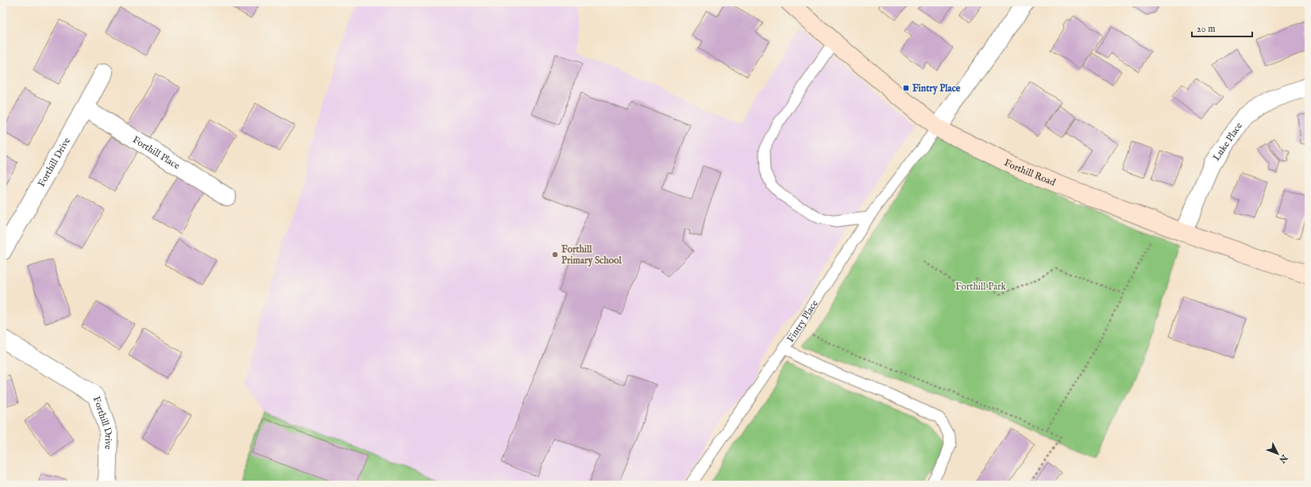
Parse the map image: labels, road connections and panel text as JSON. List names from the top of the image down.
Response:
{
  "streets": {
    "street": [
      "Luke Place",
      "Forthill Place",
      "Forthill Drive",
      "Forthill Road",
      "Fintry Place"
    ]
  },
  "crossings": [
    ["Luke Place", "Forthill Road"],
    ["Forthill Place", "Forthill Drive"],
    ["Forthill Road", "Fintry Place"]
  ],
  "parks": ["Forthill Park"],
  "places": {
    "transit": ["Fintry Place"],
    "other": ["Forthill Primary School"]
  },
  "scale_bar": "20 m",
  "north": "bottom right"
}
